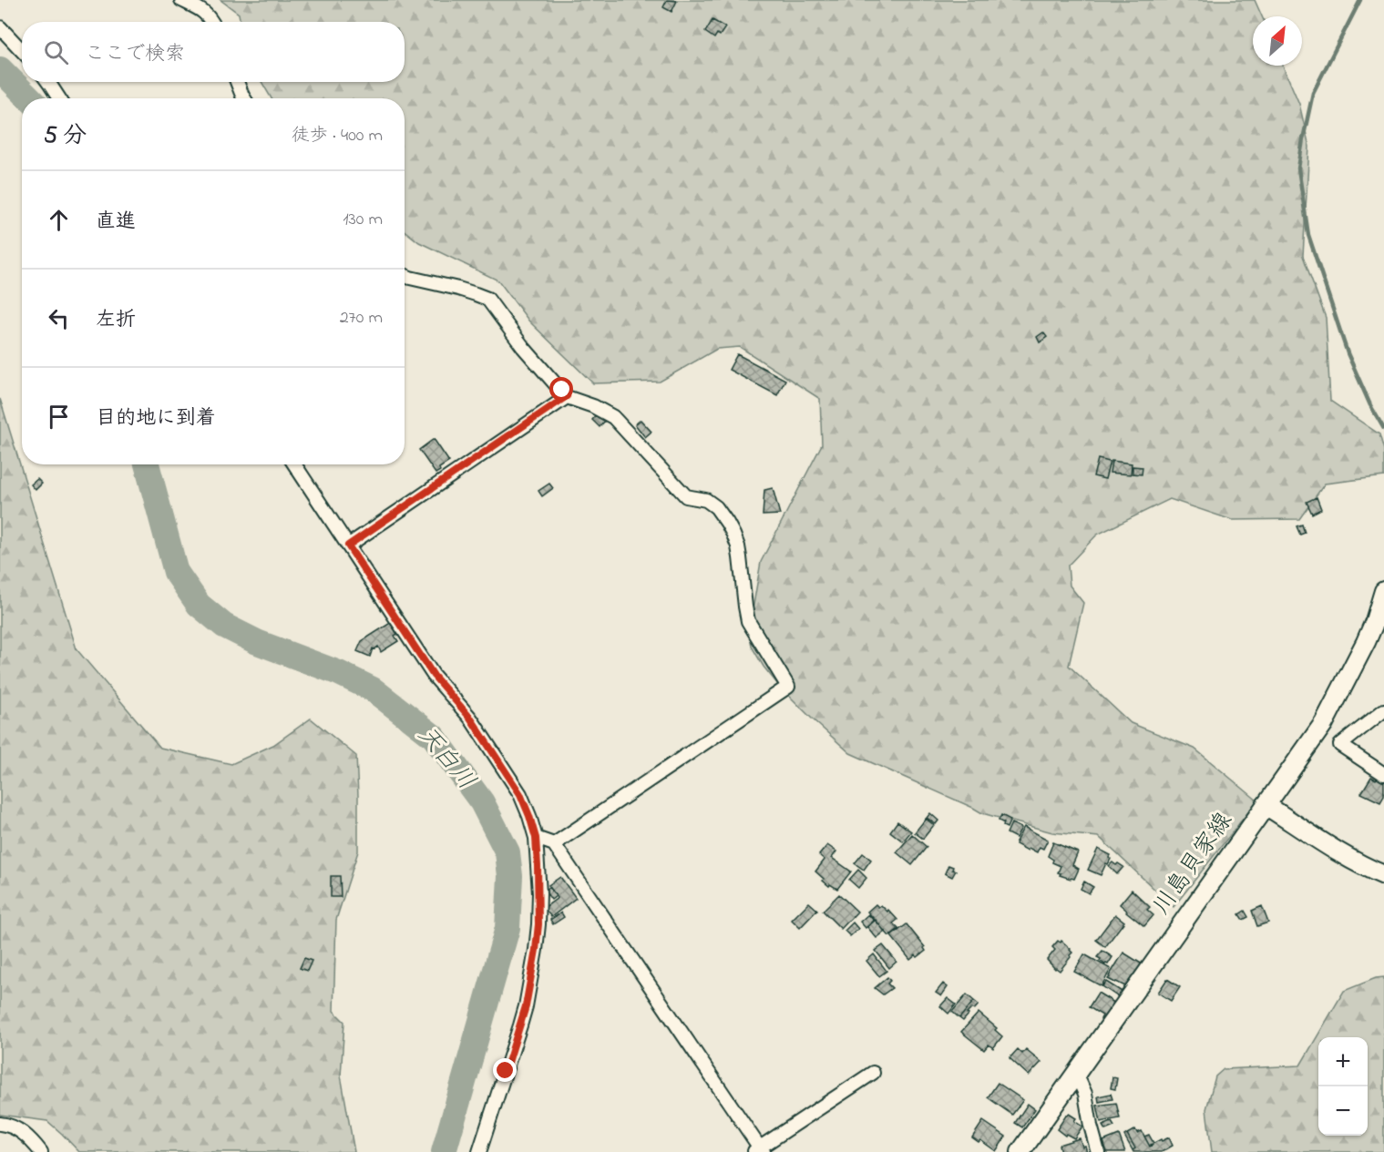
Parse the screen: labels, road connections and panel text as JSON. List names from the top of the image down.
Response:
{
  "streets": {
    "main road": ["川島貝家線"]
  },
  "water": ["天白川"],
  "north": "top right",
  "page": {
    "search": "ここで検索",
    "heading": ["5 分", "徒歩 · 400 m"],
    "list": [
      ["直進", "130 m"],
      ["左折", "270 m"],
      "目的地に到着"
    ],
    "map_buttons": ["+", "−"]
  }
}
